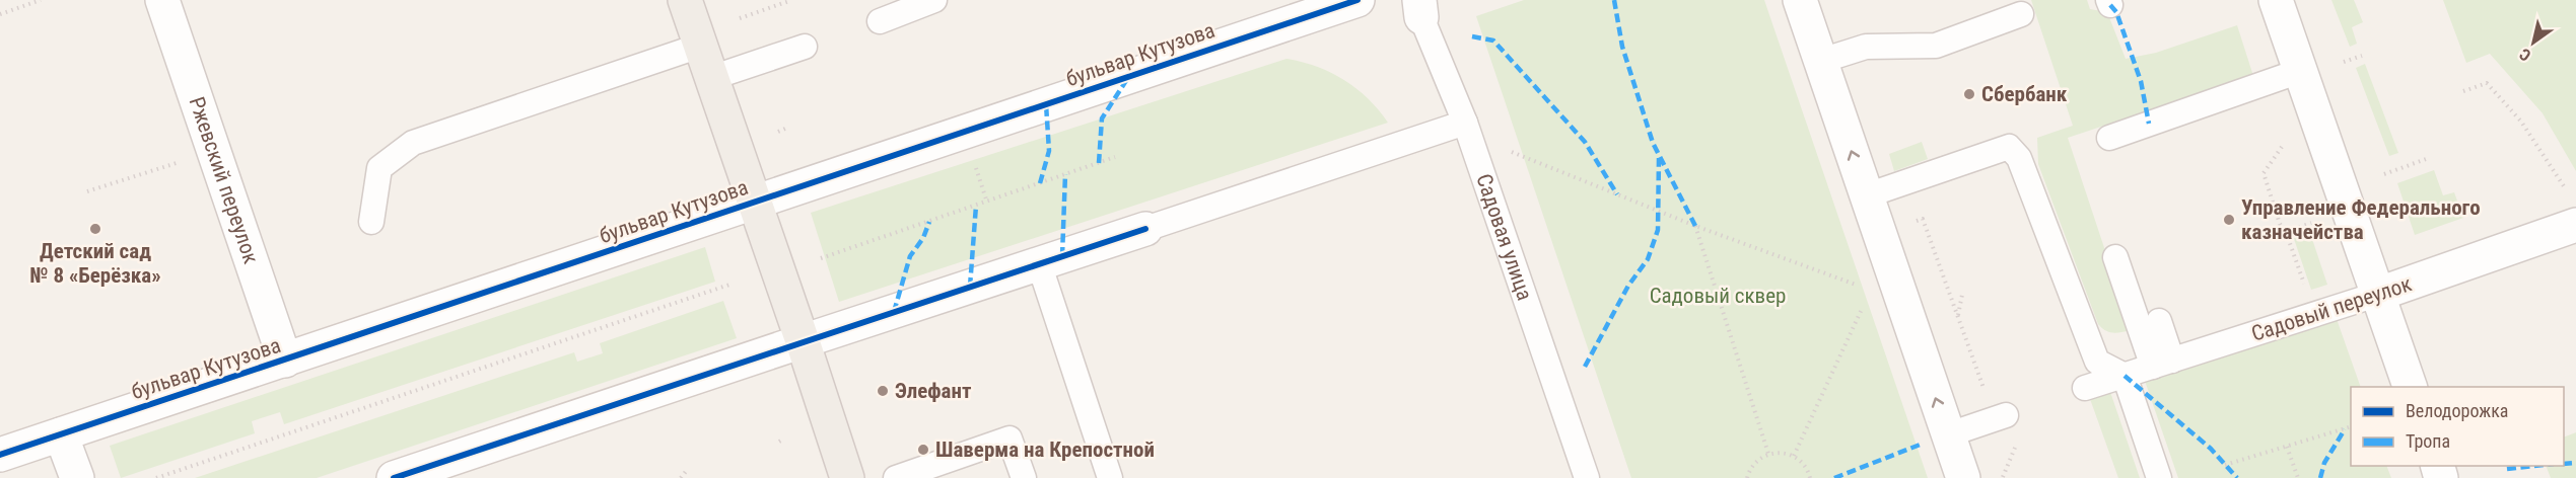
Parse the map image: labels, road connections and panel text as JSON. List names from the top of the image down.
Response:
{
  "streets": {
    "street": ["бульвар Кутузова", "Ржевский переулок", "Садовый переулок"],
    "lane": ["Садовая улица"]
  },
  "crossings": [
    ["бульвар Кутузова", "Ржевский переулок"]
  ],
  "parks": ["Садовый сквер"],
  "places": [
    "Сбербанк",
    "Управление Федерального казначейства",
    "Детский сад № 8 «Берёзка»",
    "Элефант",
    "Шаверма на Крепостной"
  ],
  "legend": ["Велодорожка", "Тропа"],
  "north": "bottom left"
}
